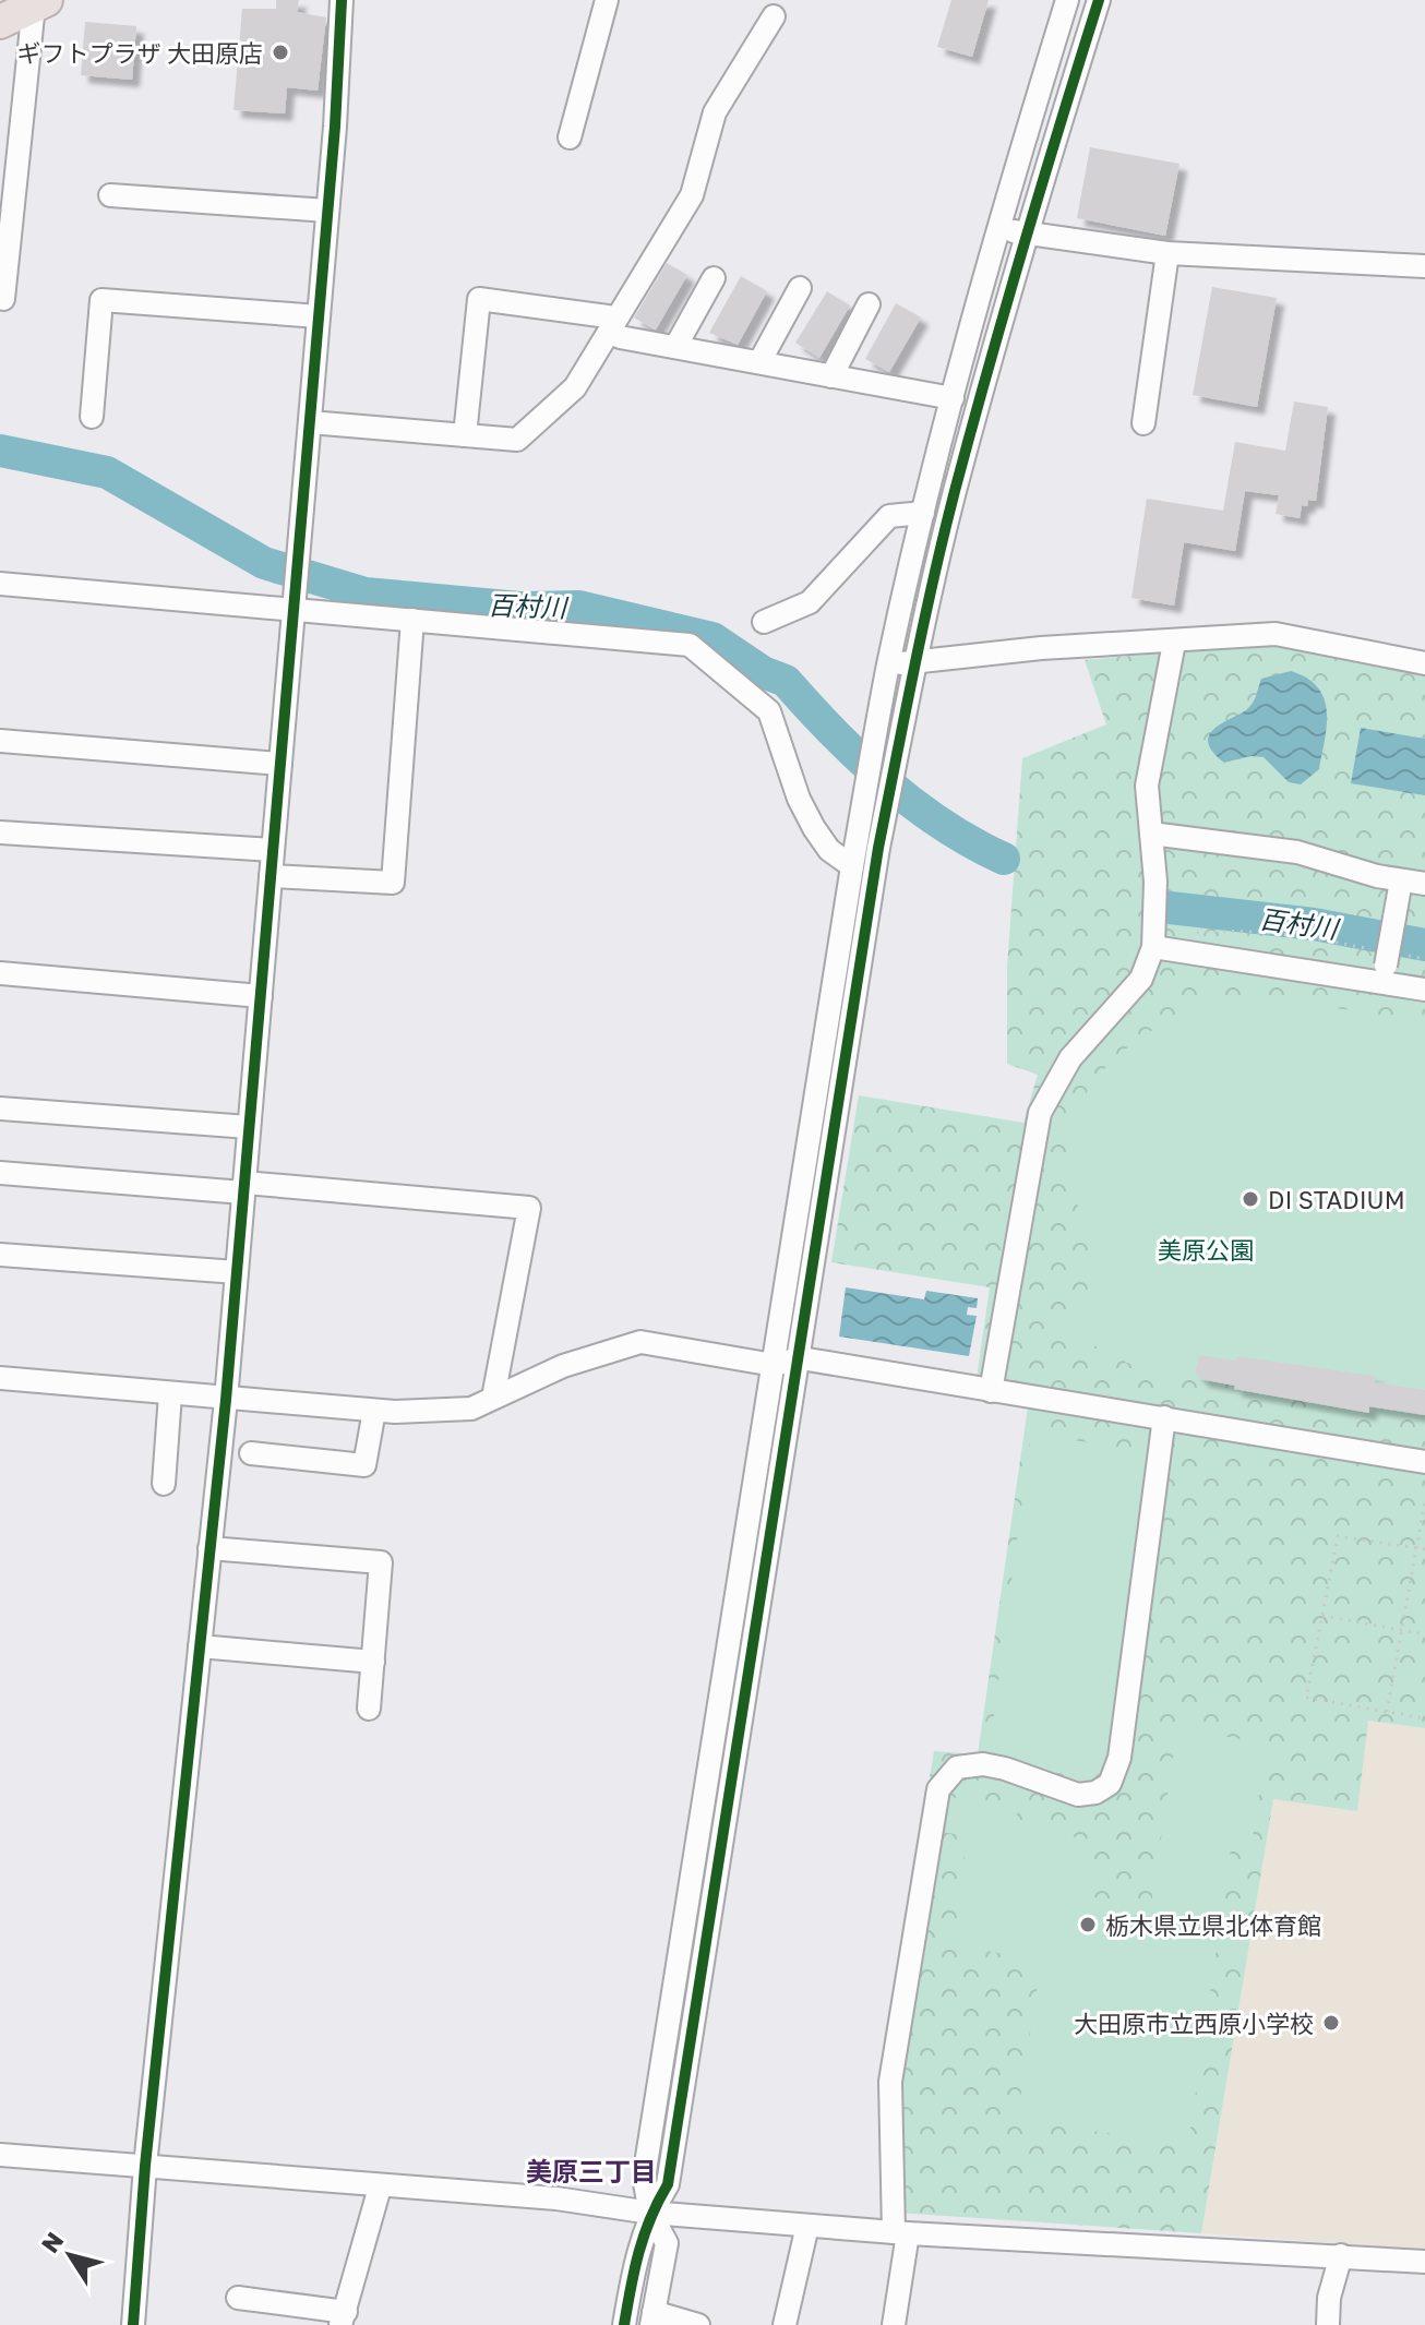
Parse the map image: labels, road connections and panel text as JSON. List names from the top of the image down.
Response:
{
  "districts": ["美原三丁目"],
  "water": ["百村川"],
  "parks": ["美原公園"],
  "places": [
    "ギフトプラザ 大田原店",
    "DI STADIUM",
    "栃木県立県北体育館",
    "大田原市立西原小学校"
  ],
  "north": "top left"
}
